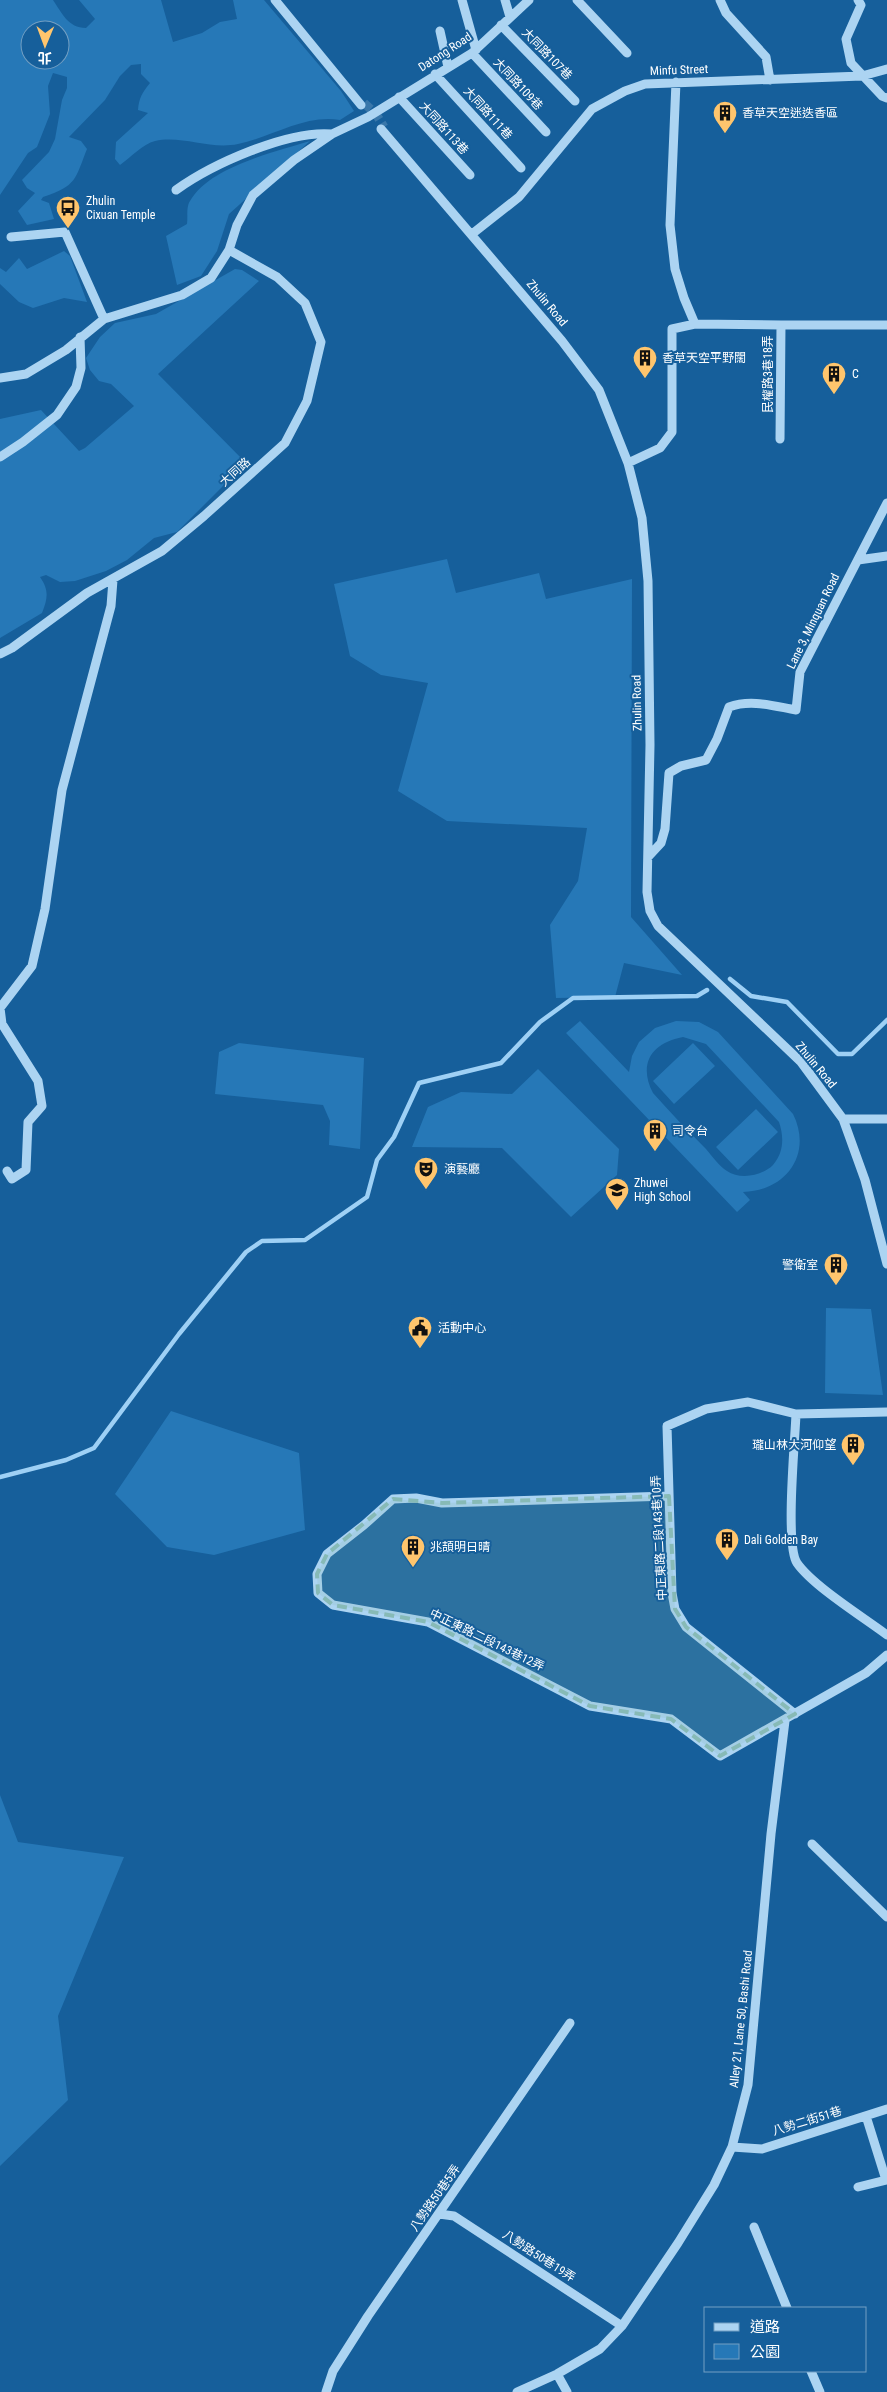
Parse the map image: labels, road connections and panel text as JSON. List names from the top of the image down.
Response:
{
  "streets": {
    "street": [
      "Datong Road",
      "大同路107巷",
      "Minfu Street",
      "大同路109巷",
      "大同路111巷",
      "大同路113巷",
      "Zhulin Road",
      "民權路3巷18弄",
      "大同路",
      "Lane 3, Minquan Road",
      "中正東路二段143巷10弄",
      "中正東路二段143巷12弄",
      "Alley 21, Lane 50, Bashi Road",
      "八勢二街51巷",
      "八勢路50巷5弄",
      "八勢路50巷19弄"
    ]
  },
  "crossings": [
    ["Datong Road", "大同路107巷"],
    ["Datong Road", "大同路109巷"],
    ["Datong Road", "大同路111巷"],
    ["Datong Road", "大同路113巷"],
    ["Minfu Street", "Zhulin Road"],
    ["Zhulin Road", "Lane 3, Minquan Road"],
    ["中正東路二段143巷10弄", "中正東路二段143巷12弄"],
    ["中正東路二段143巷12弄", "Alley 21, Lane 50, Bashi Road"],
    ["Alley 21, Lane 50, Bashi Road", "八勢二街51巷"],
    ["Alley 21, Lane 50, Bashi Road", "八勢路50巷19弄"],
    ["八勢路50巷5弄", "八勢路50巷19弄"]
  ],
  "places": {
    "building": [
      "香草天空迷迭香區",
      "香草天空平野闊",
      "C",
      "司令台",
      "警衛室",
      "瓏山林大河仰望",
      "Dali Golden Bay",
      "兆頡明日晴"
    ],
    "bus stop": ["Zhulin Cixuan Temple"],
    "theatre": ["演藝廳"],
    "school or university": ["Zhuwei High School"],
    "public building": ["活動中心"]
  },
  "legend": ["道路", "公園"],
  "north": "bottom"
}
